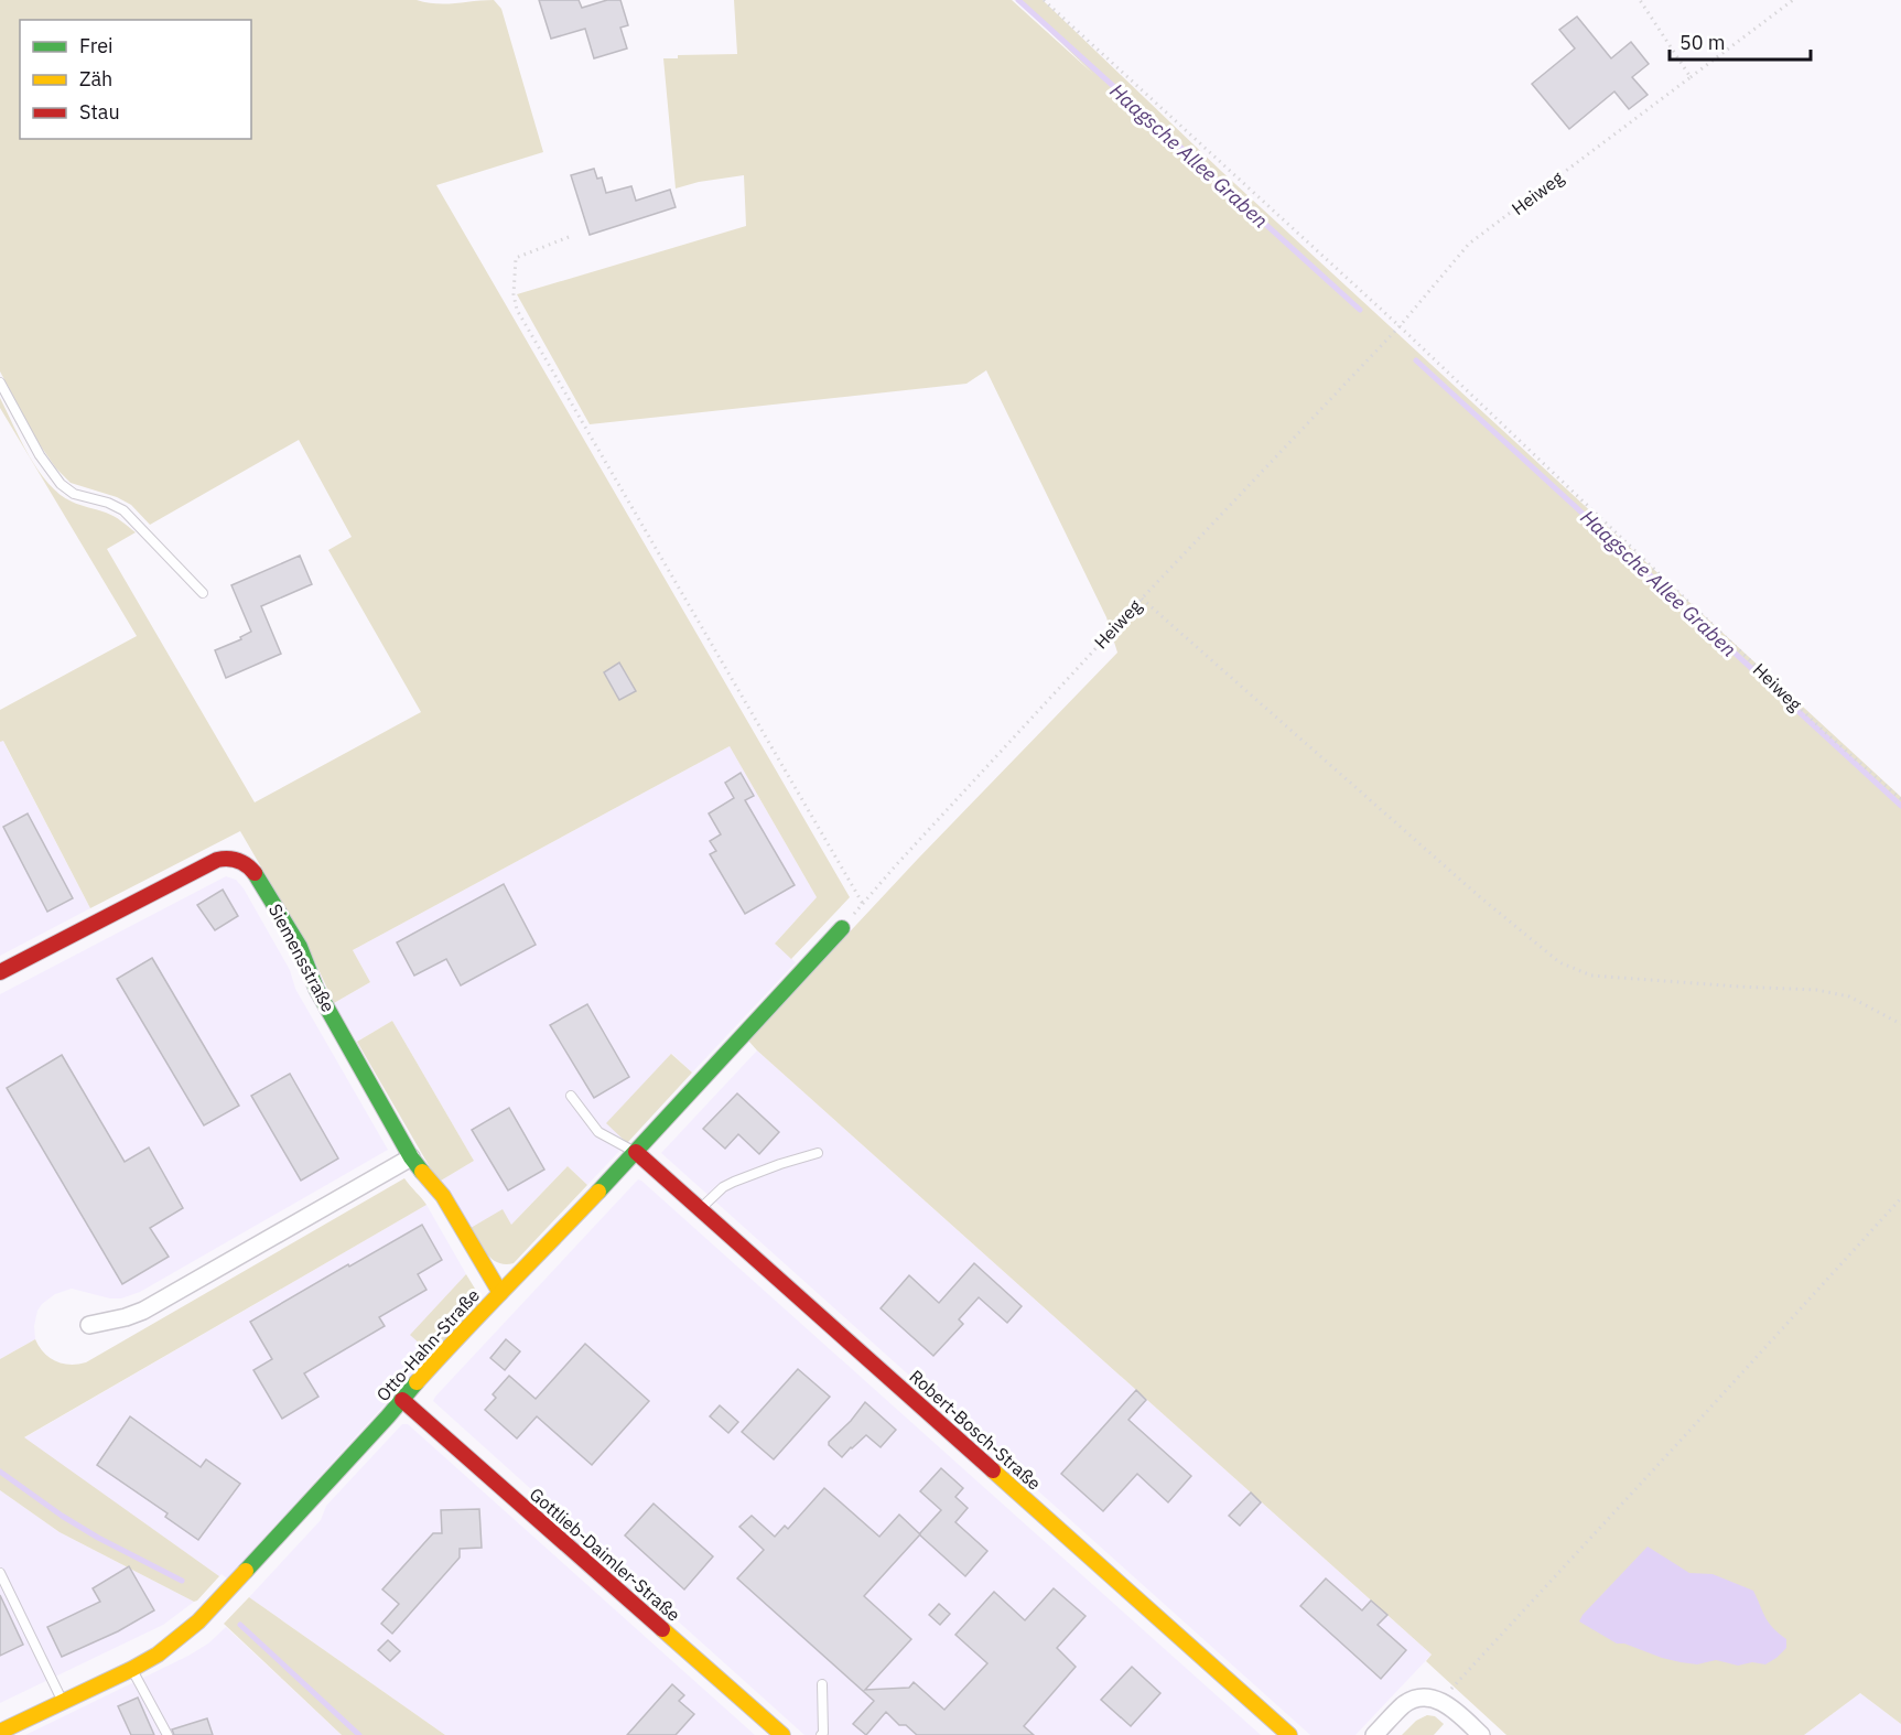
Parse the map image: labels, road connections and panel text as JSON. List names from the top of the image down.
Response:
{
  "streets": {
    "street": [
      "Siemensstraße",
      "Otto-Hahn-Straße",
      "Robert-Bosch-Straße",
      "Gottlieb-Daimler-Straße"
    ],
    "path": ["Heiweg"]
  },
  "crossings": [
    ["Heiweg", "Otto-Hahn-Straße"],
    ["Siemensstraße", "Otto-Hahn-Straße"],
    ["Otto-Hahn-Straße", "Robert-Bosch-Straße"],
    ["Otto-Hahn-Straße", "Gottlieb-Daimler-Straße"]
  ],
  "water": ["Haagsche Allee Graben"],
  "legend": ["Frei", "Zäh", "Stau"],
  "scale_bar": "50 m"
}
